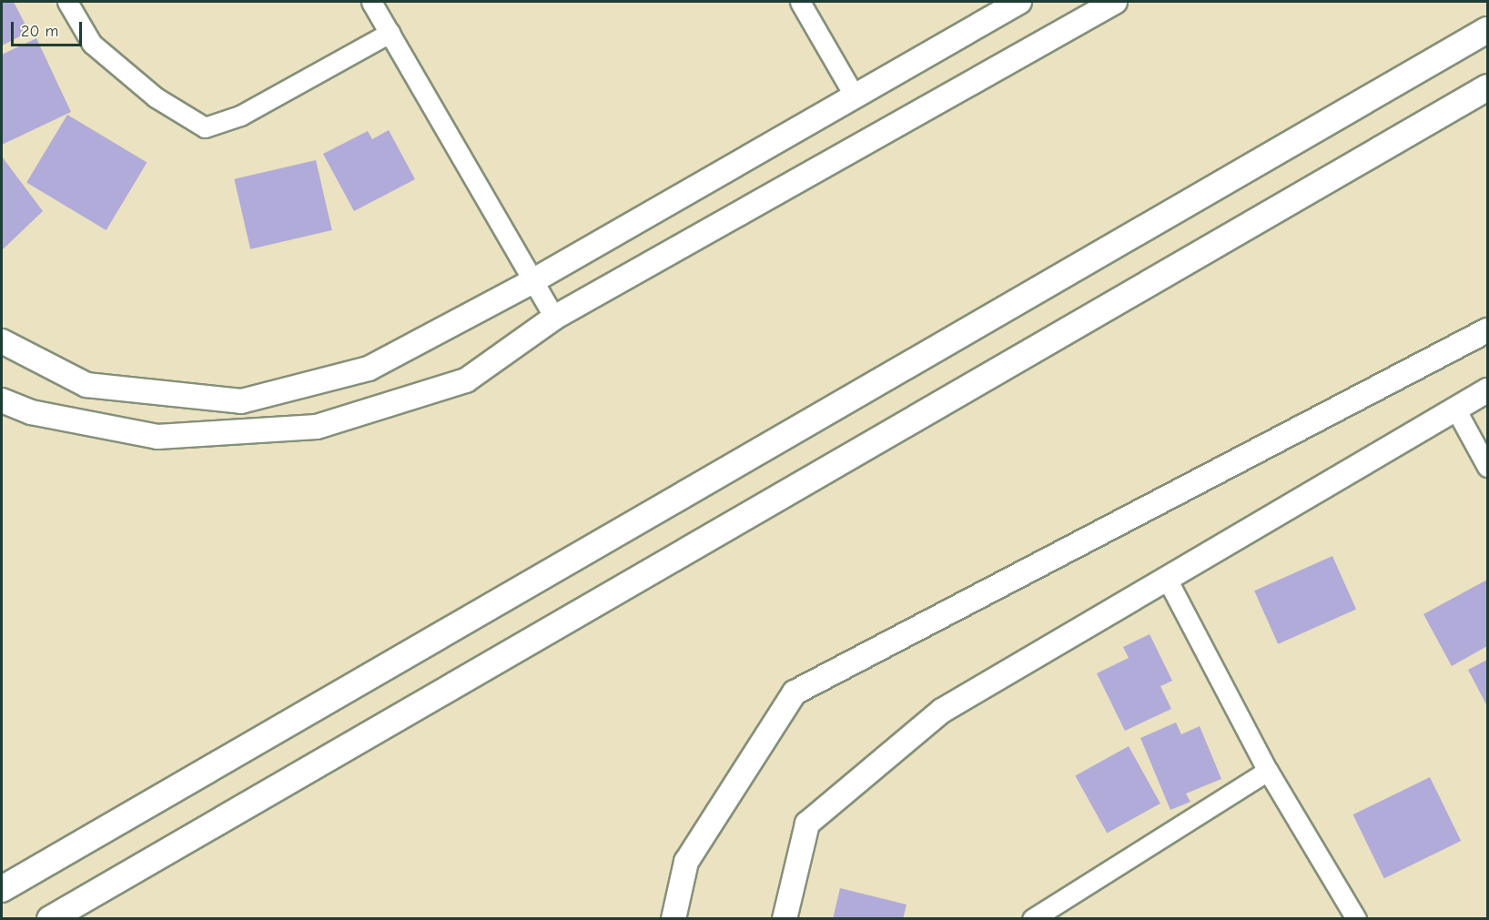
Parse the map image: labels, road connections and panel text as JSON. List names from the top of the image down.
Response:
{
  "scale_bar": "20 m"
}
